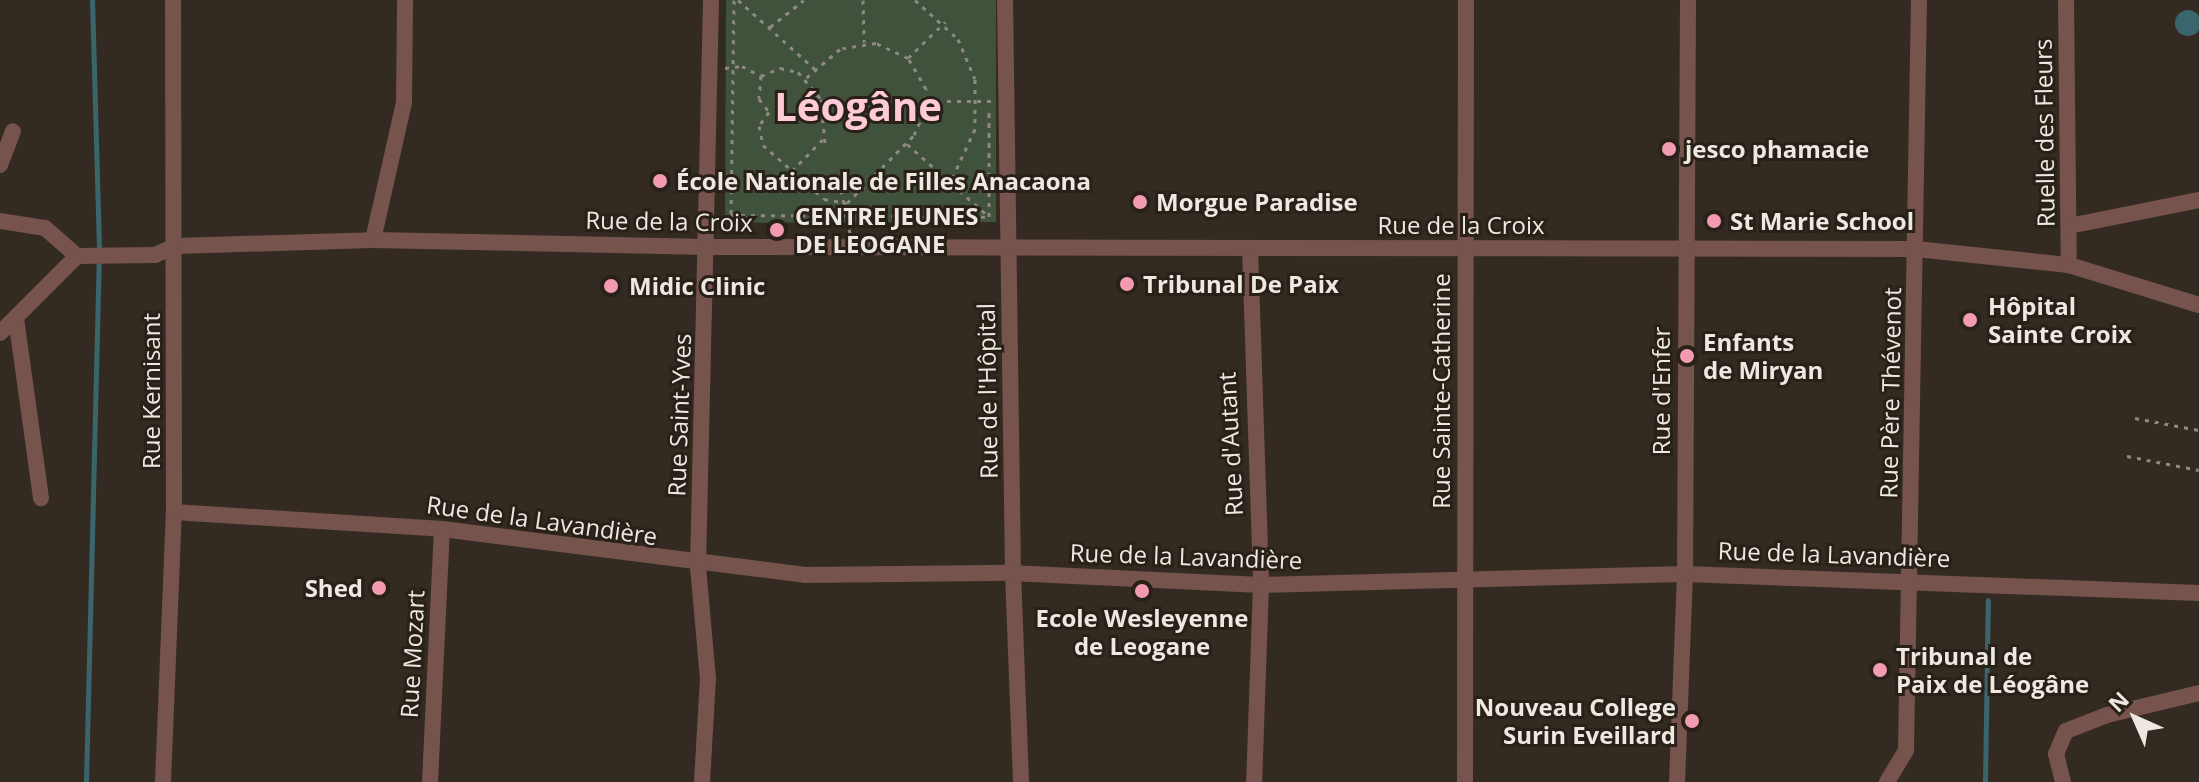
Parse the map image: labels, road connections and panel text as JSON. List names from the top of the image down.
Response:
{
  "streets": {
    "street": [
      "Ruelle des Fleurs",
      "Rue de la Croix",
      "Rue Kernisant",
      "Rue de l'Hôpital",
      "Rue Sainte-Catherine",
      "Rue d'Enfer",
      "Rue Père Thévenot",
      "Rue Saint-Yves",
      "Rue d'Autant",
      "Rue de la Lavandière",
      "Rue Mozart"
    ]
  },
  "crossings": [
    ["Ruelle des Fleurs", "Rue de la Croix"],
    ["Rue de la Croix", "Rue Kernisant"],
    ["Rue de la Croix", "Rue de l'Hôpital"],
    ["Rue de la Croix", "Rue Sainte-Catherine"],
    ["Rue de la Croix", "Rue d'Enfer"],
    ["Rue de la Croix", "Rue Père Thévenot"],
    ["Rue de la Croix", "Rue Saint-Yves"],
    ["Rue de la Croix", "Rue d'Autant"],
    ["Rue Kernisant", "Rue de la Lavandière"],
    ["Rue de l'Hôpital", "Rue de la Lavandière"],
    ["Rue Sainte-Catherine", "Rue de la Lavandière"],
    ["Rue d'Enfer", "Rue de la Lavandière"],
    ["Rue Père Thévenot", "Rue de la Lavandière"],
    ["Rue Saint-Yves", "Rue de la Lavandière"],
    ["Rue d'Autant", "Rue de la Lavandière"],
    ["Rue de la Lavandière", "Rue Mozart"]
  ],
  "districts": ["Léogâne"],
  "places": [
    "jesco phamacie",
    "École Nationale de Filles Anacaona",
    "Morgue Paradise",
    "St Marie School",
    "CENTRE JEUNES DE LEOGANE",
    "Tribunal De Paix",
    "Midic Clinic",
    "Hôpital Sainte Croix",
    "Enfants de Miryan",
    "Shed",
    "Ecole Wesleyenne de Leogane",
    "Tribunal de Paix de Léogâne",
    "Nouveau College Surin Eveillard"
  ],
  "north": "top left"
}
